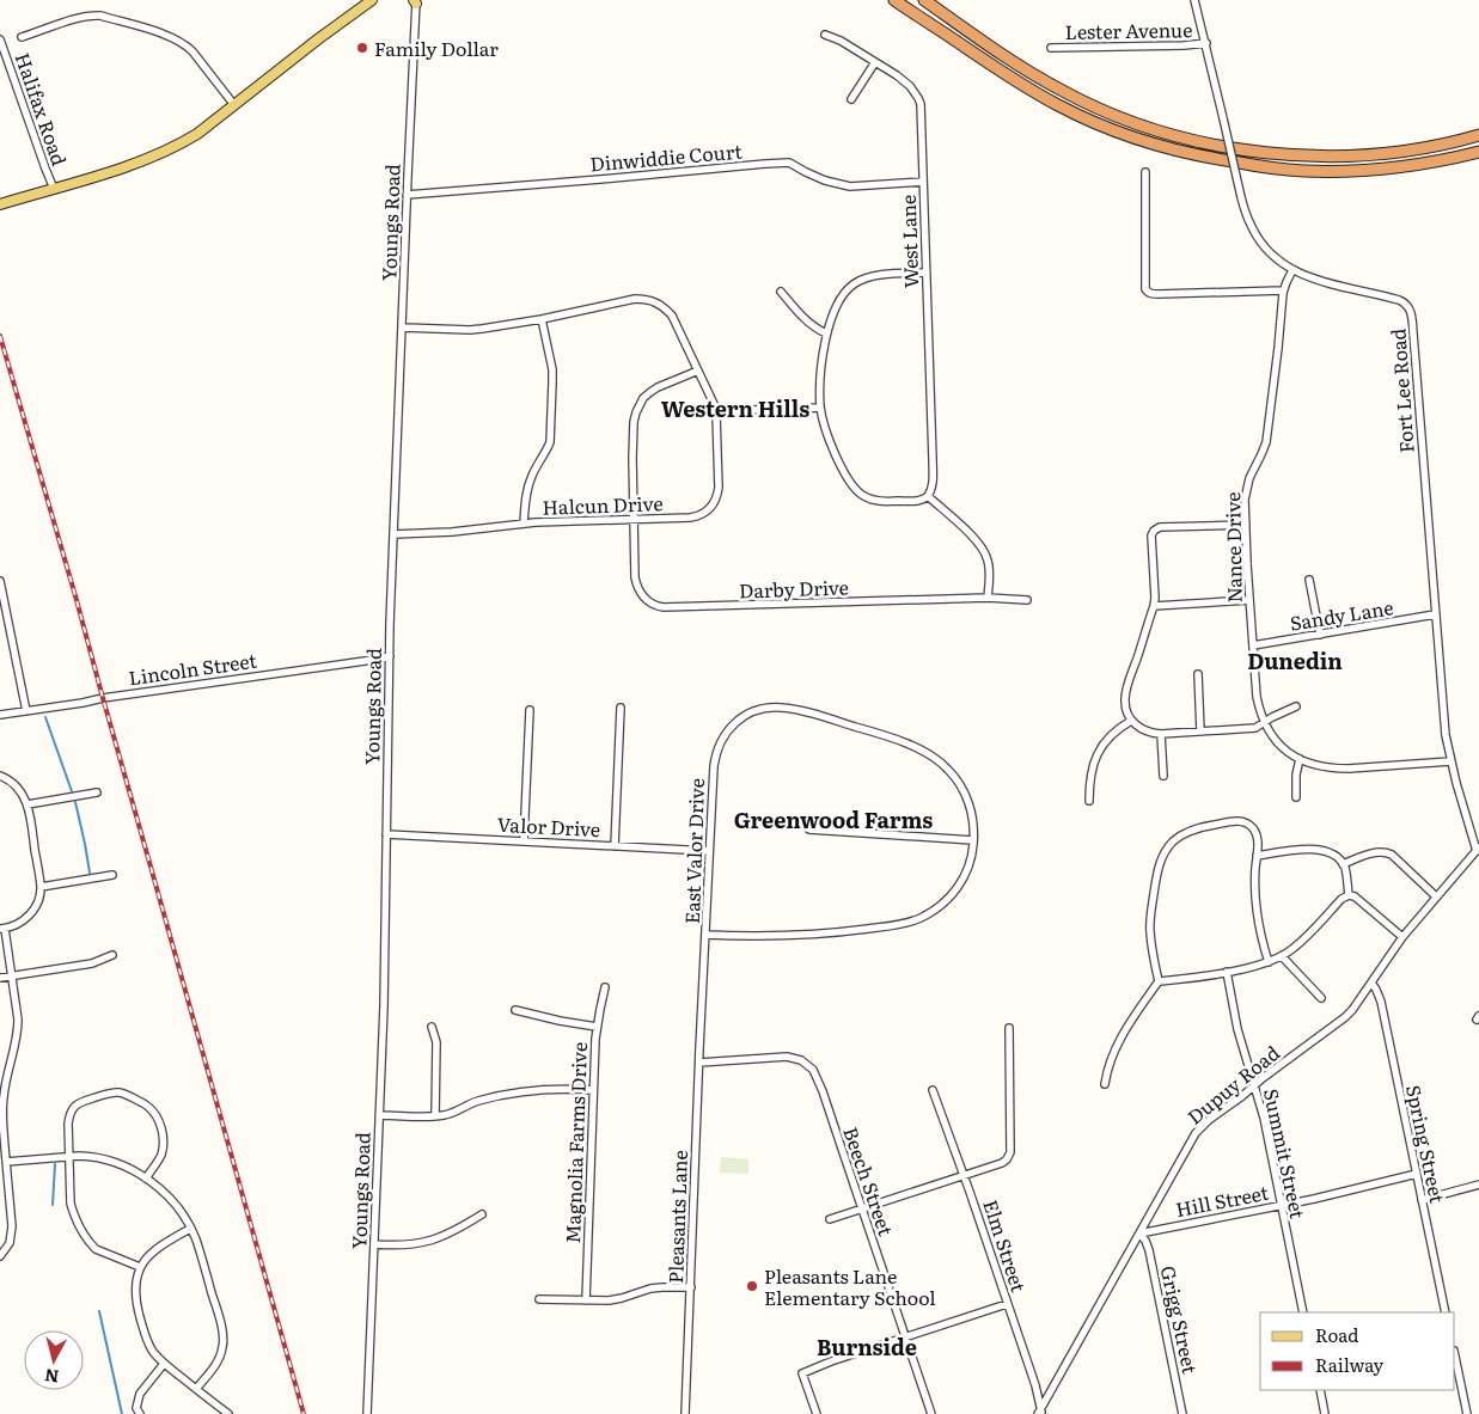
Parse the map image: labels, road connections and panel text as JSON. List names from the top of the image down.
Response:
{
  "streets": {
    "street": [
      "Lester Avenue",
      "Halifax Road",
      "Dinwiddie Court",
      "Youngs Road",
      "West Lane",
      "Fort Lee Road",
      "Halcun Drive",
      "Nance Drive",
      "Darby Drive",
      "Sandy Lane",
      "Lincoln Street",
      "Valor Drive",
      "East Valor Drive",
      "Dupuy Road",
      "Magnolia Farms Drive",
      "Spring Street",
      "Summit Street",
      "Beech Street",
      "Hill Street",
      "Pleasants Lane",
      "Elm Street",
      "Grigg Street"
    ]
  },
  "crossings": [
    ["Lester Avenue", "Fort Lee Road"],
    ["Dinwiddie Court", "Youngs Road"],
    ["Dinwiddie Court", "West Lane"],
    ["Youngs Road", "Halcun Drive"],
    ["Youngs Road", "Lincoln Street"],
    ["Youngs Road", "Valor Drive"],
    ["Fort Lee Road", "Nance Drive"],
    ["Fort Lee Road", "Sandy Lane"],
    ["Fort Lee Road", "Dupuy Road"],
    ["Halcun Drive", "Darby Drive"],
    ["Nance Drive", "Sandy Lane"],
    ["Valor Drive", "East Valor Drive"],
    ["East Valor Drive", "Pleasants Lane"],
    ["Dupuy Road", "Spring Street"],
    ["Dupuy Road", "Summit Street"],
    ["Dupuy Road", "Hill Street"],
    ["Dupuy Road", "Elm Street"],
    ["Dupuy Road", "Grigg Street"],
    ["Spring Street", "Hill Street"],
    ["Summit Street", "Hill Street"],
    ["Beech Street", "Pleasants Lane"],
    ["Hill Street", "Grigg Street"]
  ],
  "districts": [
    "Western Hills",
    "Dunedin",
    "Greenwood Farms",
    "Burnside"
  ],
  "places": ["Family Dollar", "Pleasants Lane Elementary School"],
  "legend": ["Road", "Railway"],
  "north": "bottom"
}
